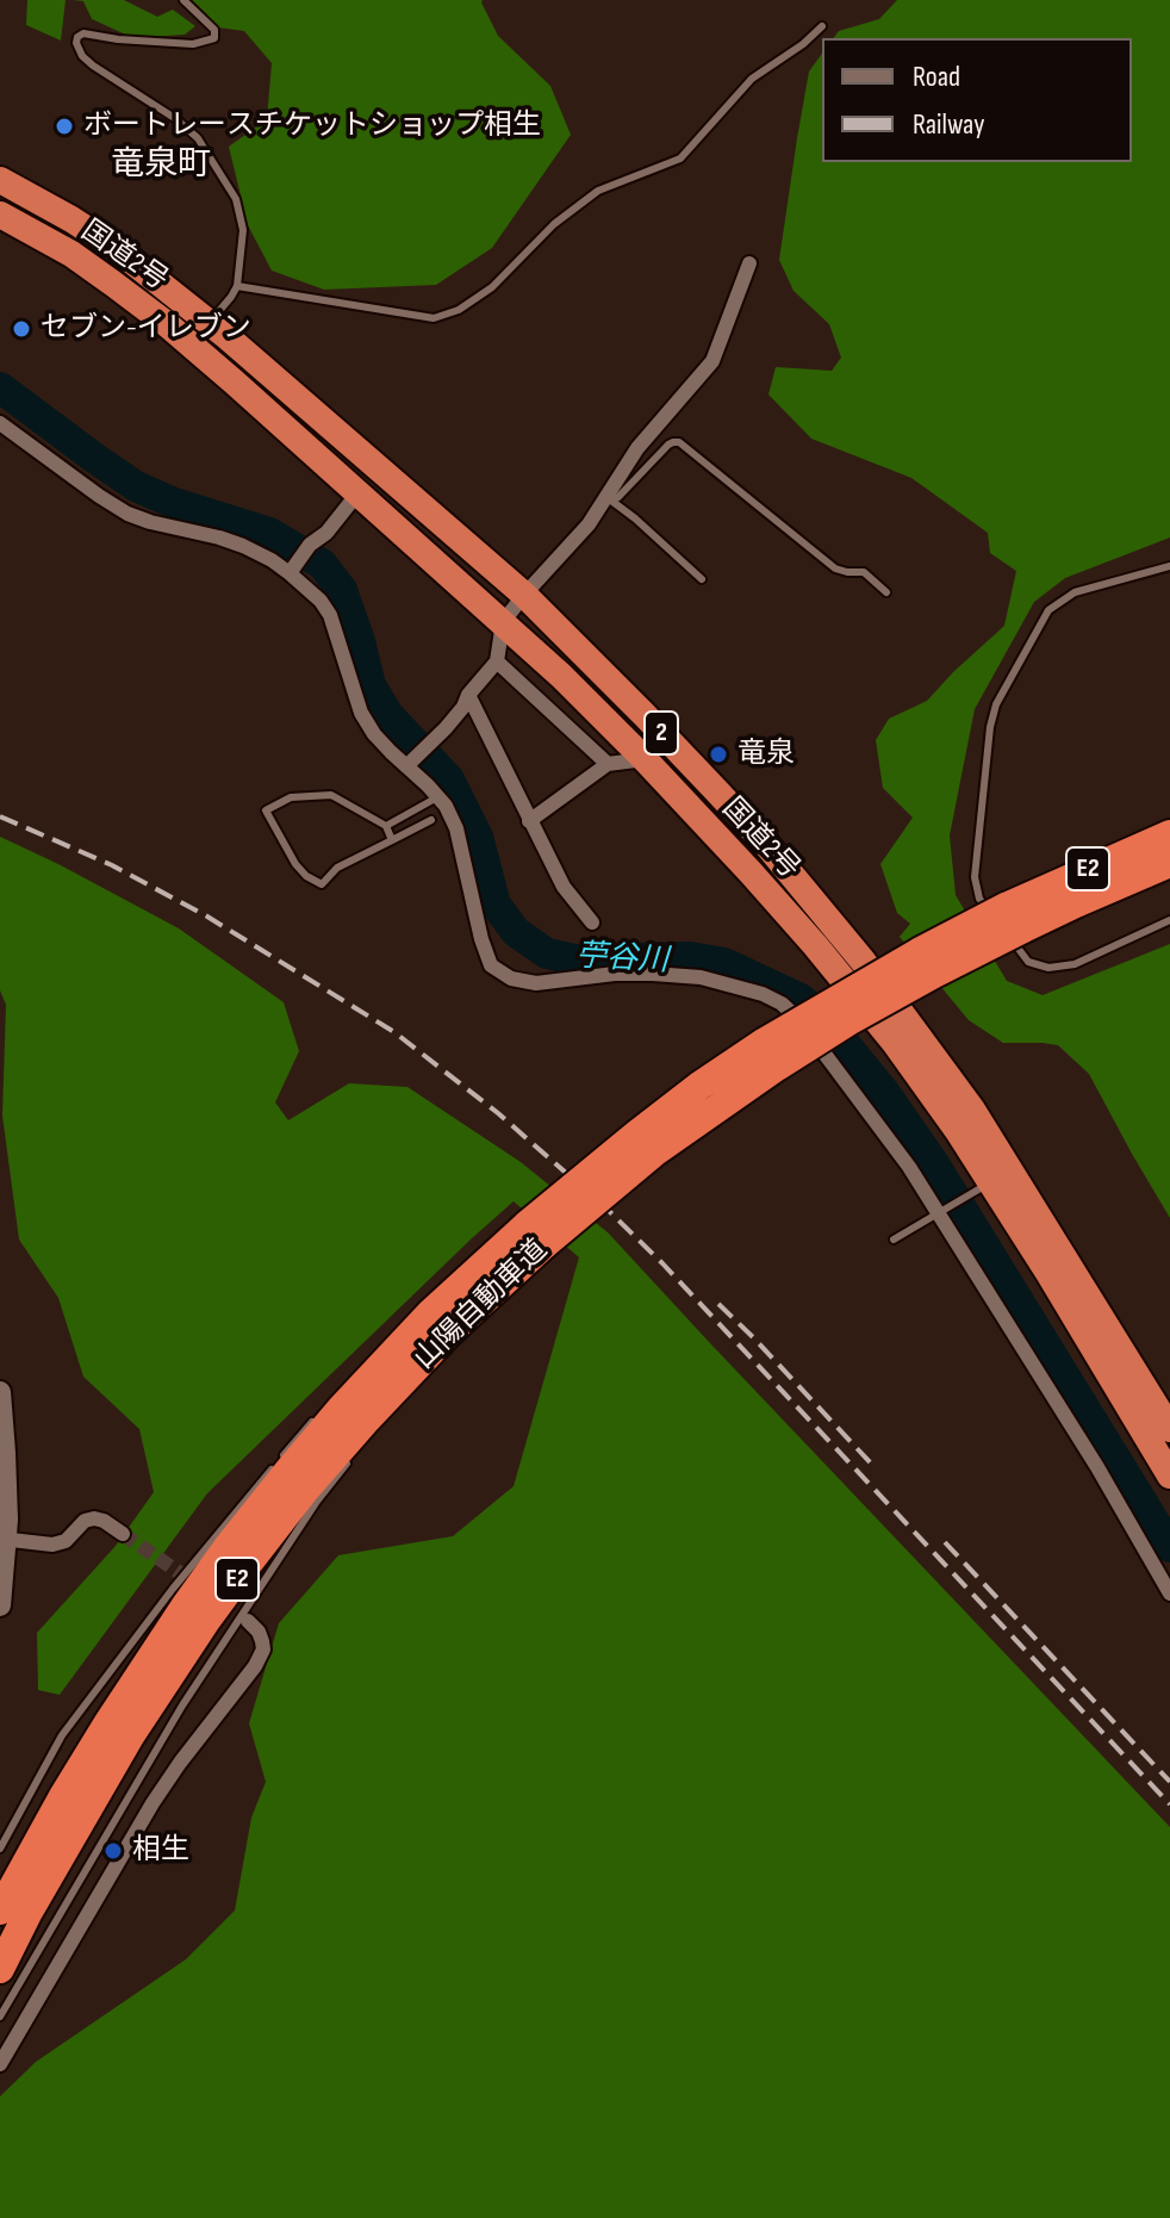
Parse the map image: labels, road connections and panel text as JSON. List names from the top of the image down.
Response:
{
  "streets": {
    "highway": [
      "国道2号",
      "2",
      "E2",
      "山陽自動車道"
    ]
  },
  "districts": ["竜泉町"],
  "water": ["苧谷川"],
  "places": [
    "ボートレースチケットショップ相生",
    "セブン-イレブン",
    "竜泉",
    "相生"
  ],
  "legend": ["Road", "Railway"]
}
